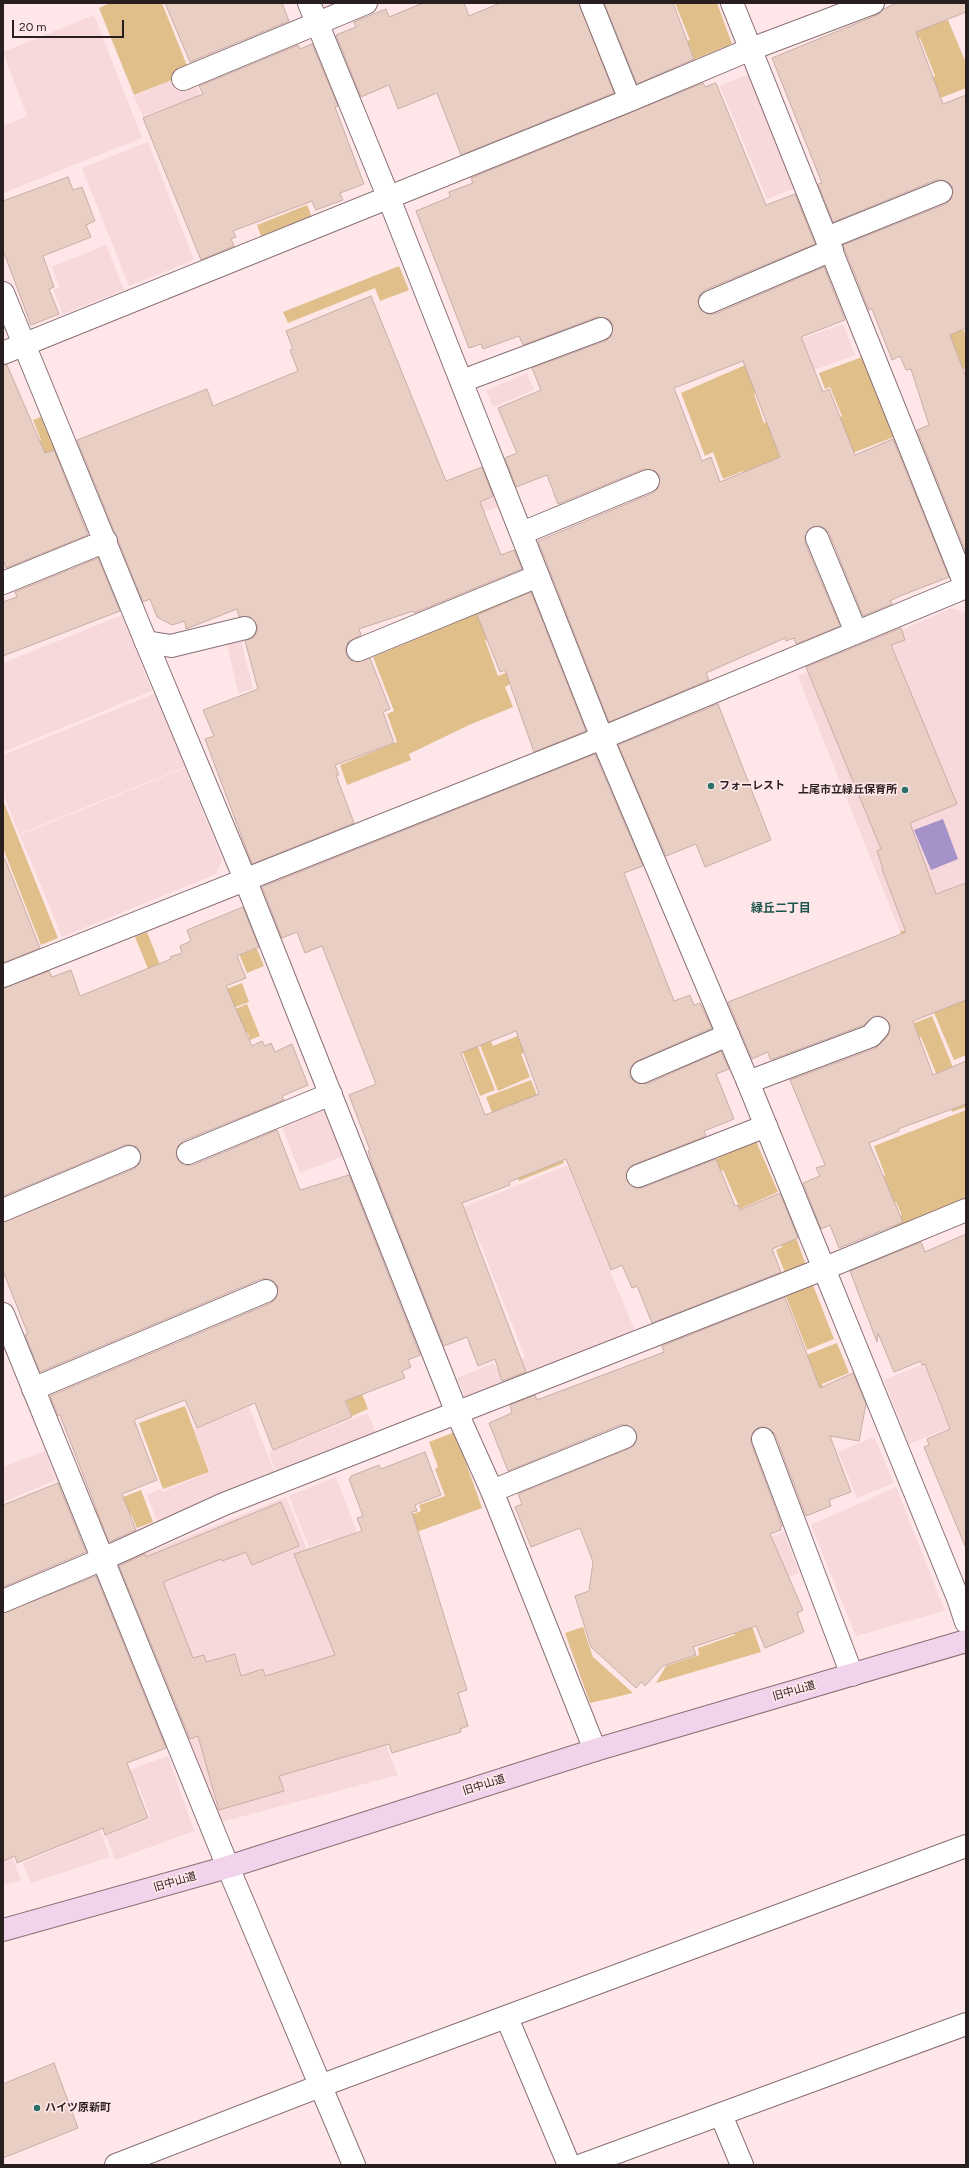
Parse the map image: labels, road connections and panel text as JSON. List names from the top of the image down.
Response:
{
  "streets": {
    "main road": ["旧中山道"]
  },
  "districts": ["緑丘二丁目"],
  "places": ["フォーレスト", "上尾市立緑丘保育所", "ハイツ原新町"],
  "scale_bar": "20 m"
}
